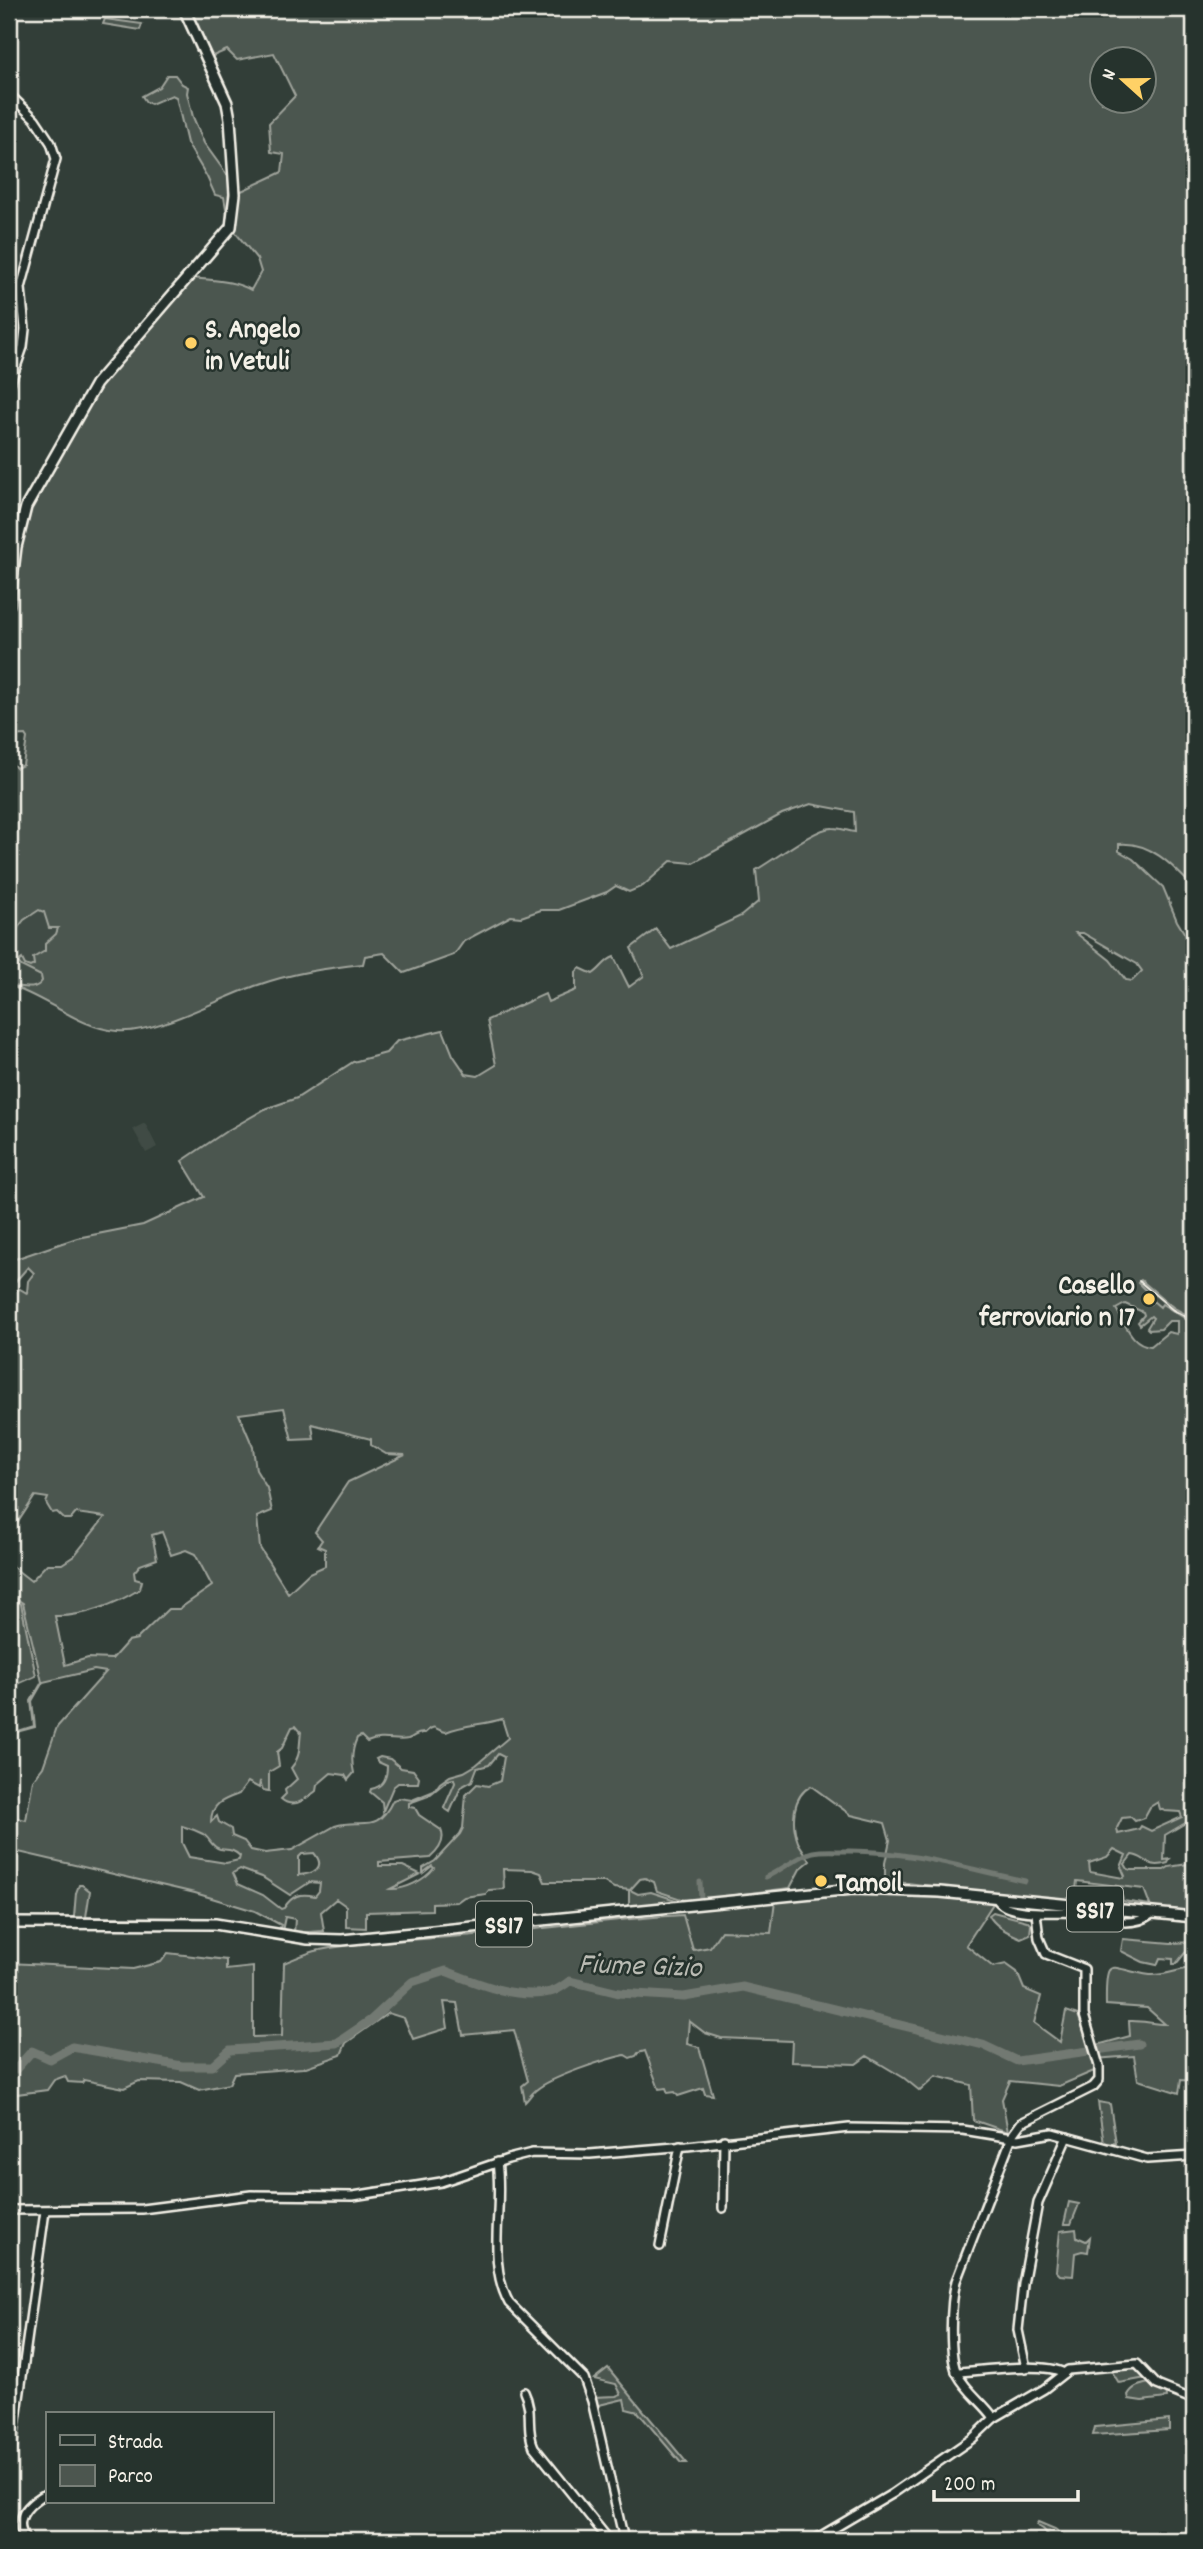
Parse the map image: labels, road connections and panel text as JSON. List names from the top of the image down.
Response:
{
  "streets": {
    "main road": ["SS17"]
  },
  "water": ["Fiume Gizio"],
  "places": ["S. Angelo in Vetuli", "Casello ferroviario n 17", "Tamoil"],
  "legend": ["Strada", "Parco"],
  "scale_bar": "200 m",
  "north": "left"
}
